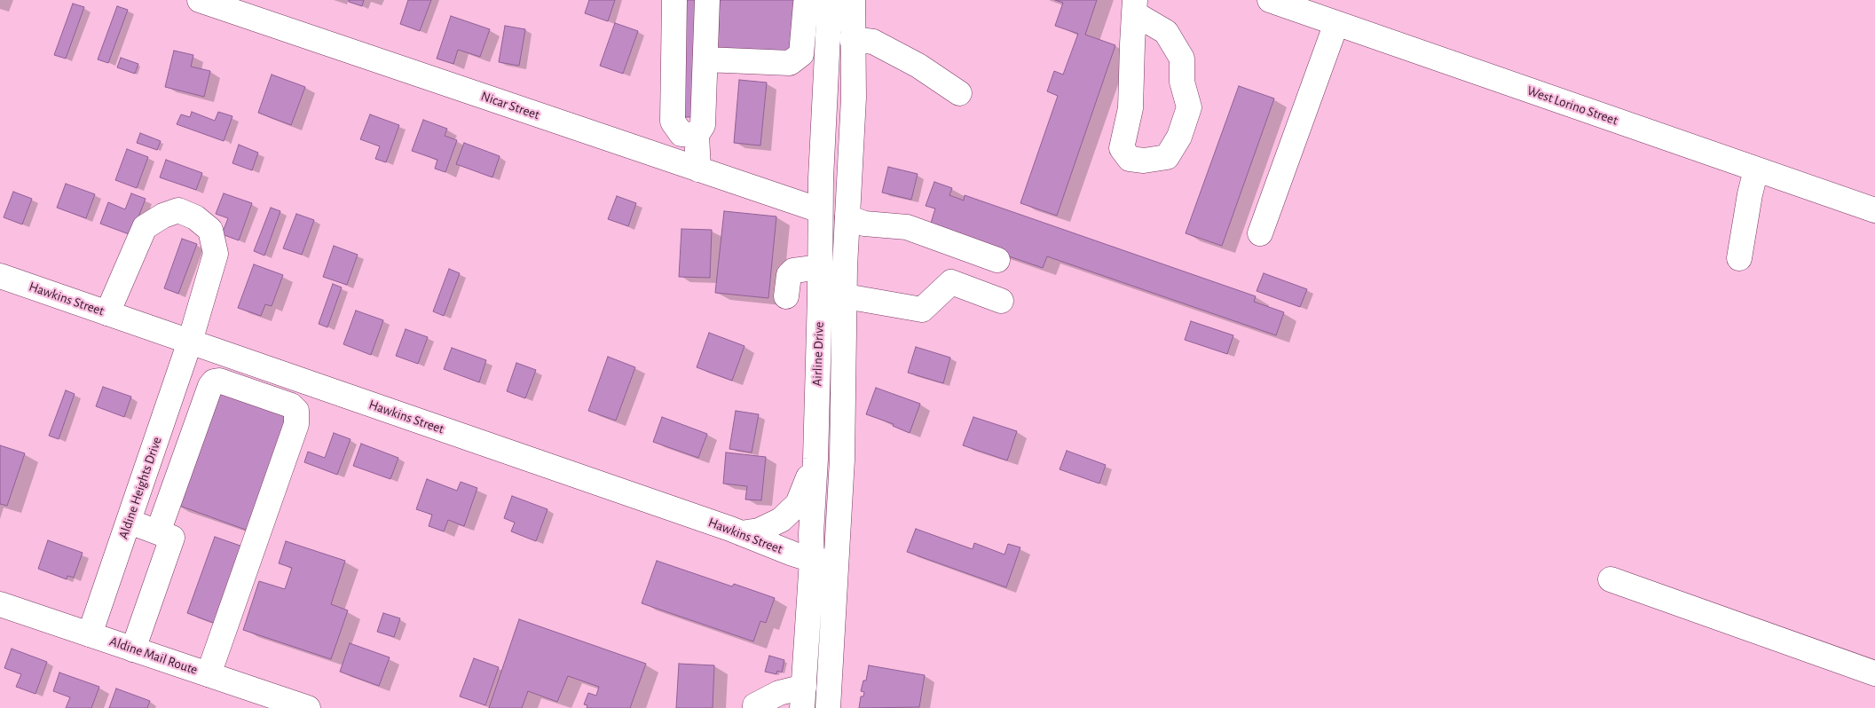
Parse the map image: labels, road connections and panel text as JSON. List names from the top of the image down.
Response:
{
  "streets": {
    "main road": [
      "Nicar Street",
      "West Lorino Street",
      "Hawkins Street",
      "Airline Drive",
      "Aldine Heights Drive",
      "Aldine Mail Route"
    ]
  },
  "crossings": [
    ["Nicar Street", "Airline Drive"],
    ["Hawkins Street", "Airline Drive"],
    ["Hawkins Street", "Aldine Heights Drive"],
    ["Aldine Heights Drive", "Aldine Mail Route"]
  ]
}
